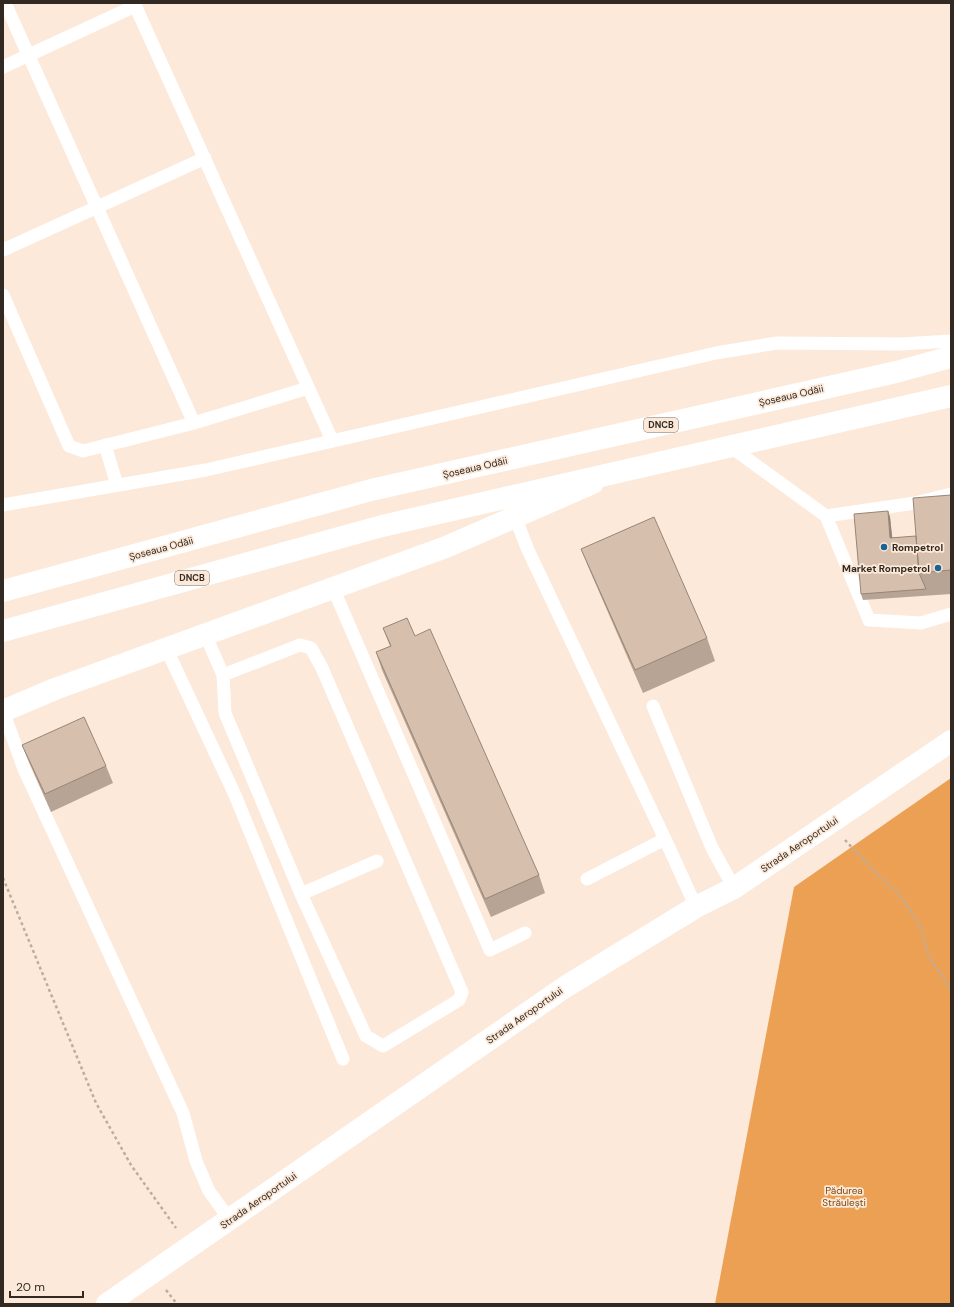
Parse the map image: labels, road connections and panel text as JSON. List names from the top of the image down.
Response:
{
  "streets": {
    "main road": ["Șoseaua Odăii", "DNCB", "Strada Aeroportului"]
  },
  "parks": ["Pădurea Străulești"],
  "places": ["Rompetrol", "Market Rompetrol"],
  "scale_bar": "20 m"
}
